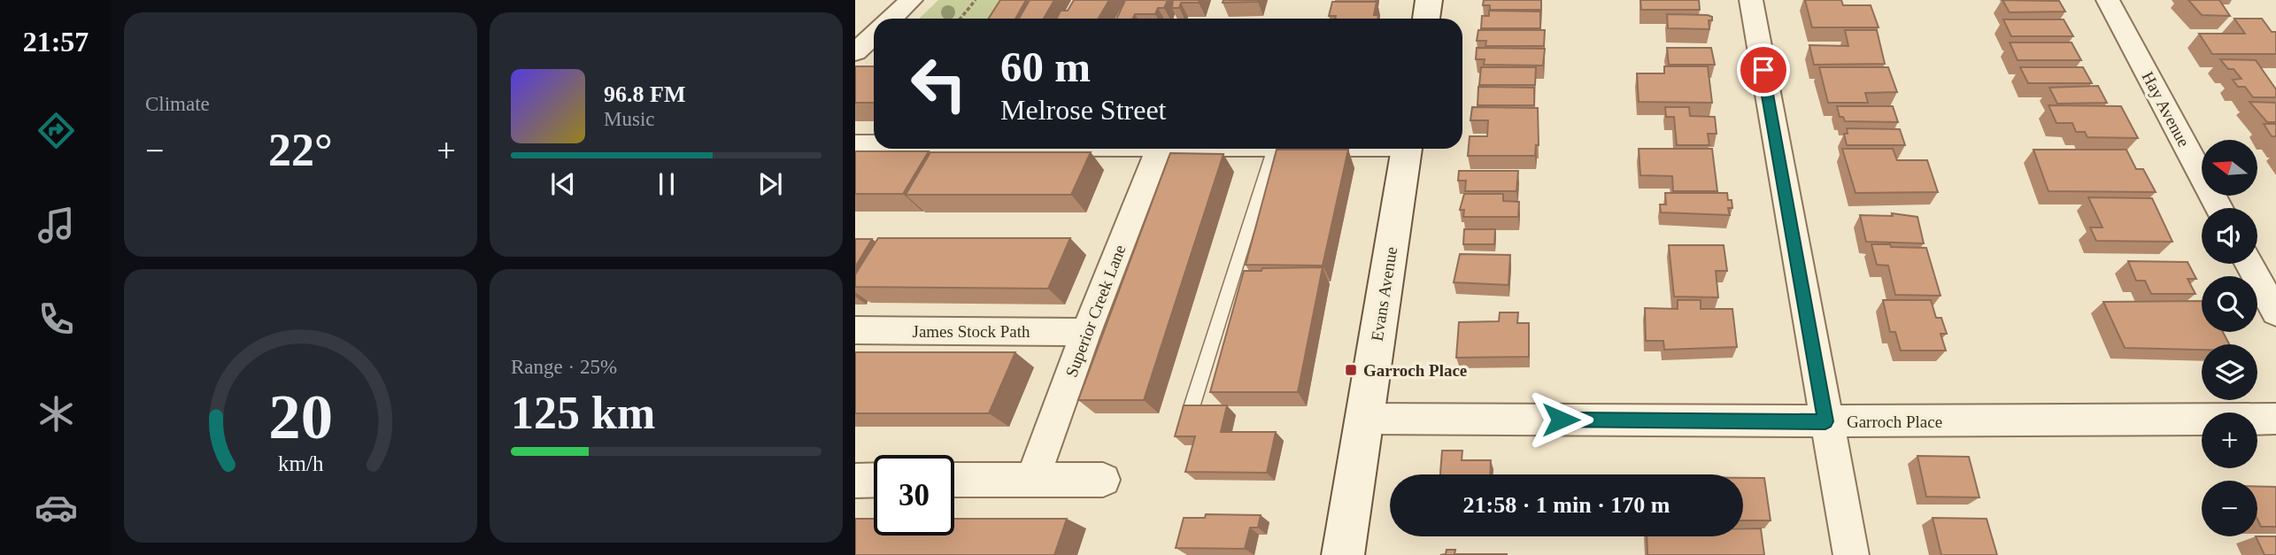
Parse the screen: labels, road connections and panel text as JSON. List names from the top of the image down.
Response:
{
  "streets": {
    "street": [
      "Hay Avenue",
      "Evans Avenue",
      "Superior Creek Lane",
      "James Stock Path",
      "Garroch Place"
    ]
  },
  "crossings": [
    ["Evans Avenue", "Garroch Place"],
    ["Superior Creek Lane", "James Stock Path"]
  ],
  "places": {
    "transit": ["Garroch Place"]
  },
  "north": "left",
  "page": {
    "tabs": "21:57",
    "tile": [
      "Climate",
      ["Range · 25%", "125 km"]
    ],
    "turn": ["60 m", "Melrose Street"],
    "song": ["96.8 FM", "Music"],
    "heat": ["−", "22°", "+"],
    "map_buttons": ["+", "−"],
    "limit": "30",
    "trip": "21:58 · 1 min · 170 m",
    "gauge": ["20", "km/h"]
  }
}
